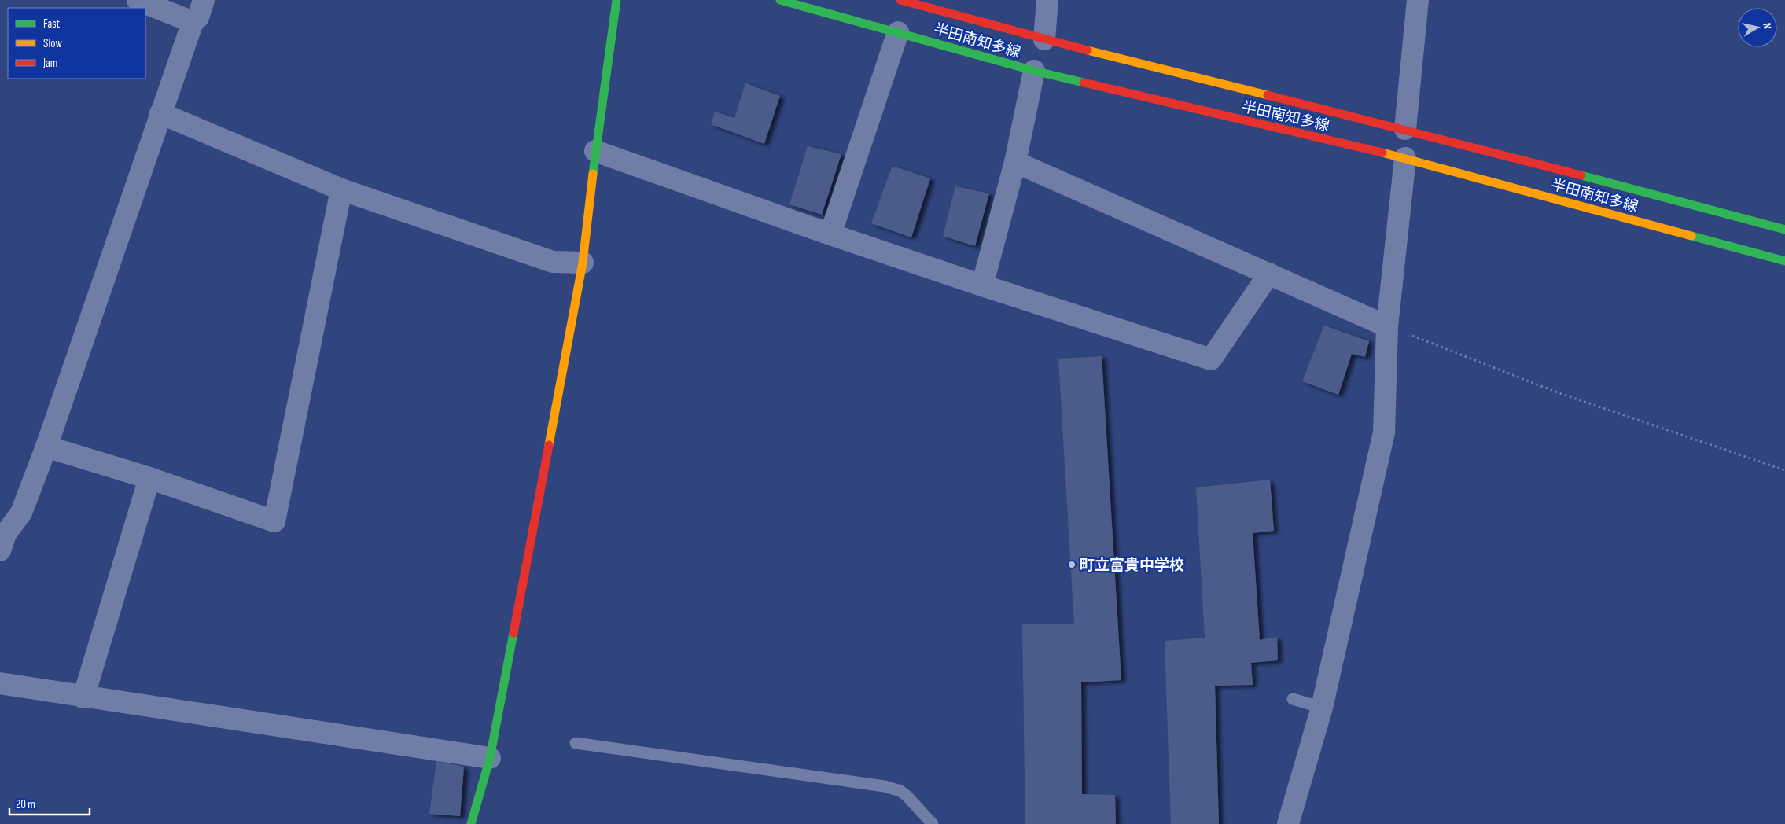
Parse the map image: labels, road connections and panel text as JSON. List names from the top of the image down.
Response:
{
  "streets": {
    "main road": ["半田南知多線"]
  },
  "places": ["町立富貴中学校"],
  "legend": ["Fast", "Slow", "Jam"],
  "scale_bar": "20 m",
  "north": "right"
}
